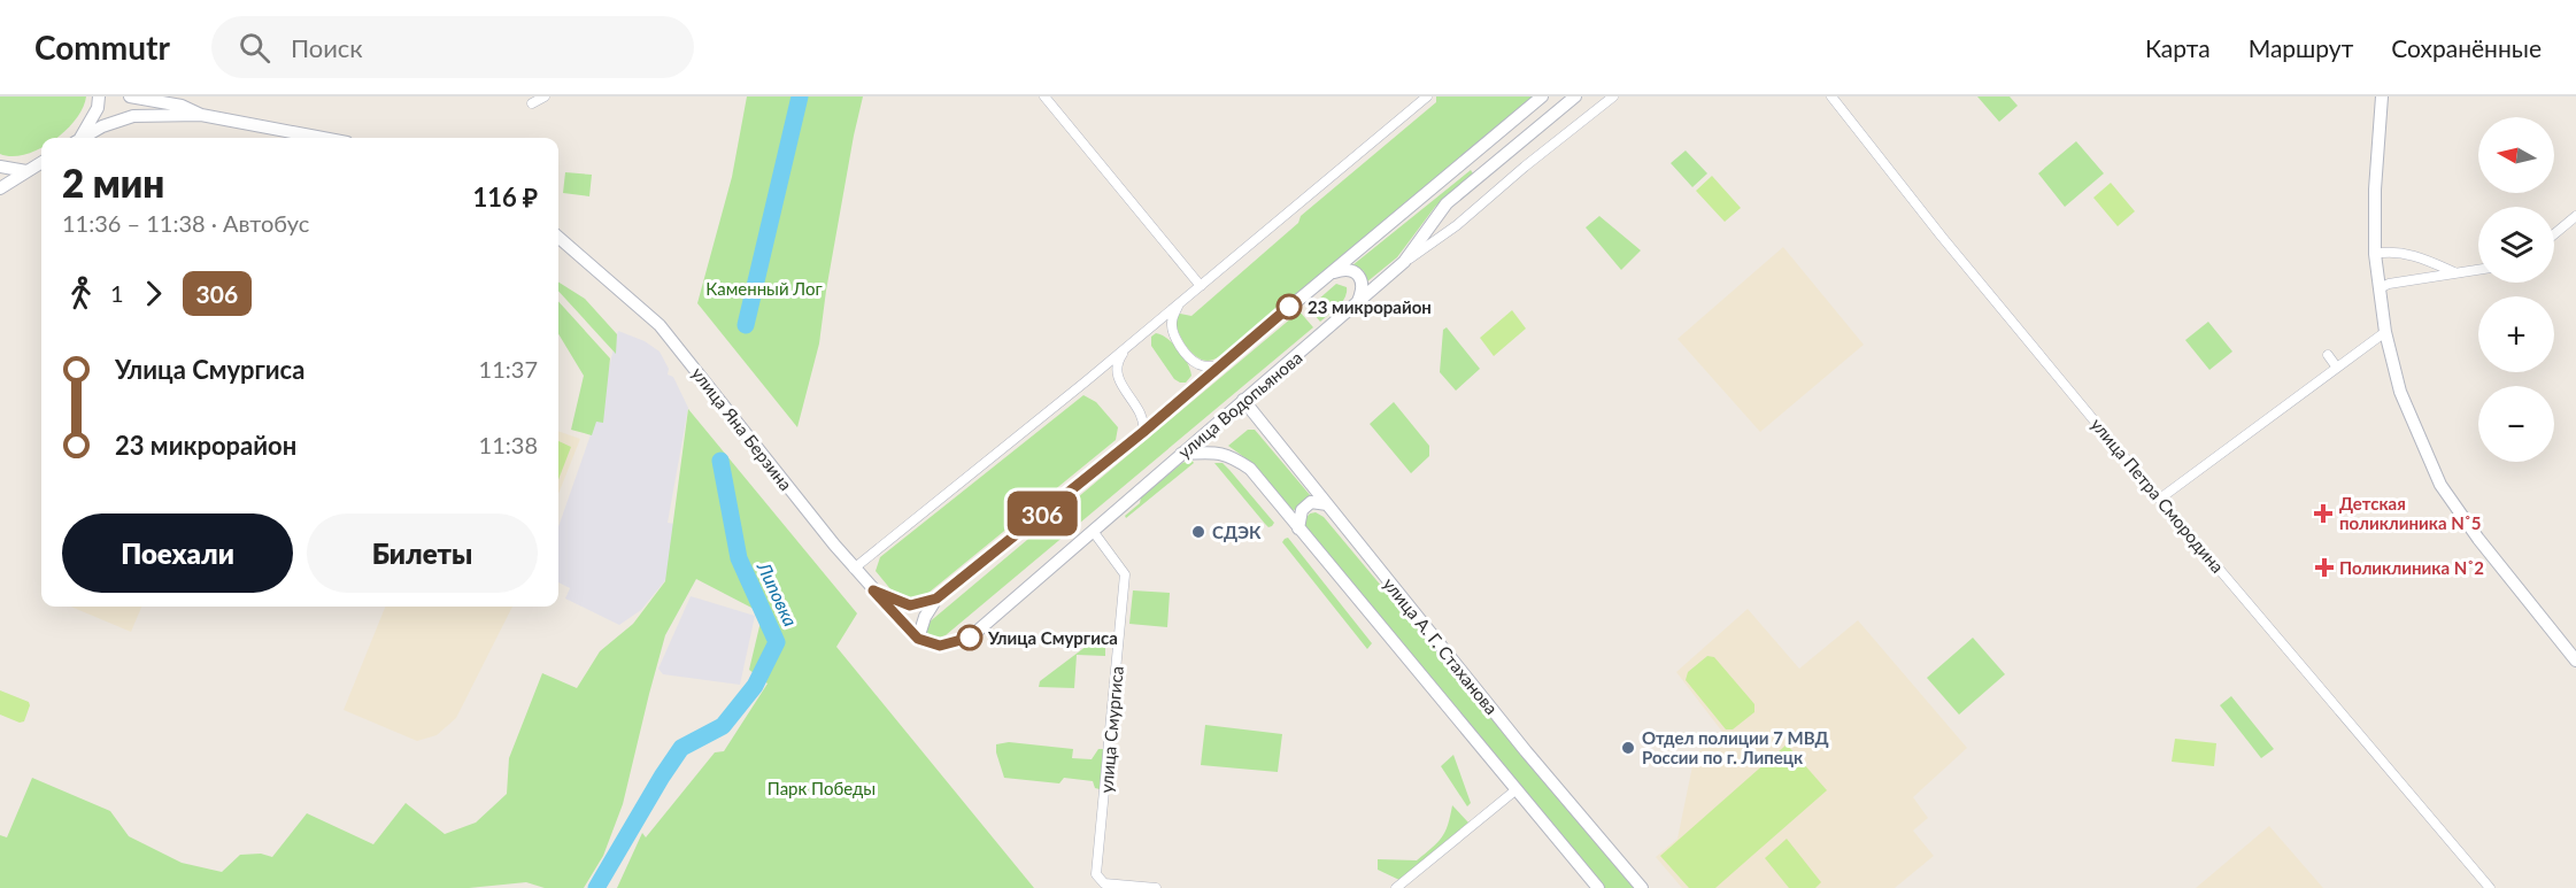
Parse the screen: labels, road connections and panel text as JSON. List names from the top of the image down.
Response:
{
  "streets": {
    "main road": ["улица Водопьянова", "улица Яна Берзина", "улица А. Г. Стаханова"],
    "street": ["улица Петра Смородина", "улица Смургиса"]
  },
  "crossings": [
    ["улица Водопьянова", "улица Яна Берзина"],
    ["улица Водопьянова", "улица А. Г. Стаханова"],
    ["улица Водопьянова", "улица Смургиса"]
  ],
  "water": ["Липовка"],
  "parks": ["Каменный Лог", "Парк Победы"],
  "places": {
    "other": [
      "23 микрорайон",
      "СДЭК",
      "Улица Смургиса",
      "Отдел полиции 7 МВД России по г. Липецк"
    ],
    "health": ["Детская поликлиника N˚5", "Поликлиника N˚2"]
  },
  "lines": ["bus line 306"],
  "north": "left",
  "page": {
    "header": "Commutr",
    "search": "Поиск",
    "nav": ["Карта", "Маршрут", "Сохранённые"],
    "on_map": "306",
    "map_buttons": ["+", "−"],
    "heading": ["2 мин", "11:36 – 11:38 · Автобус", "116 ₽"],
    "legs": ["1", "306"],
    "list": [
      {
        "name": "Улица Смургиса",
        "value": "11:37"
      },
      {
        "name": "23 микрорайон",
        "value": "11:38"
      }
    ],
    "buttons": ["Поехали", "Билеты"]
  }
}
